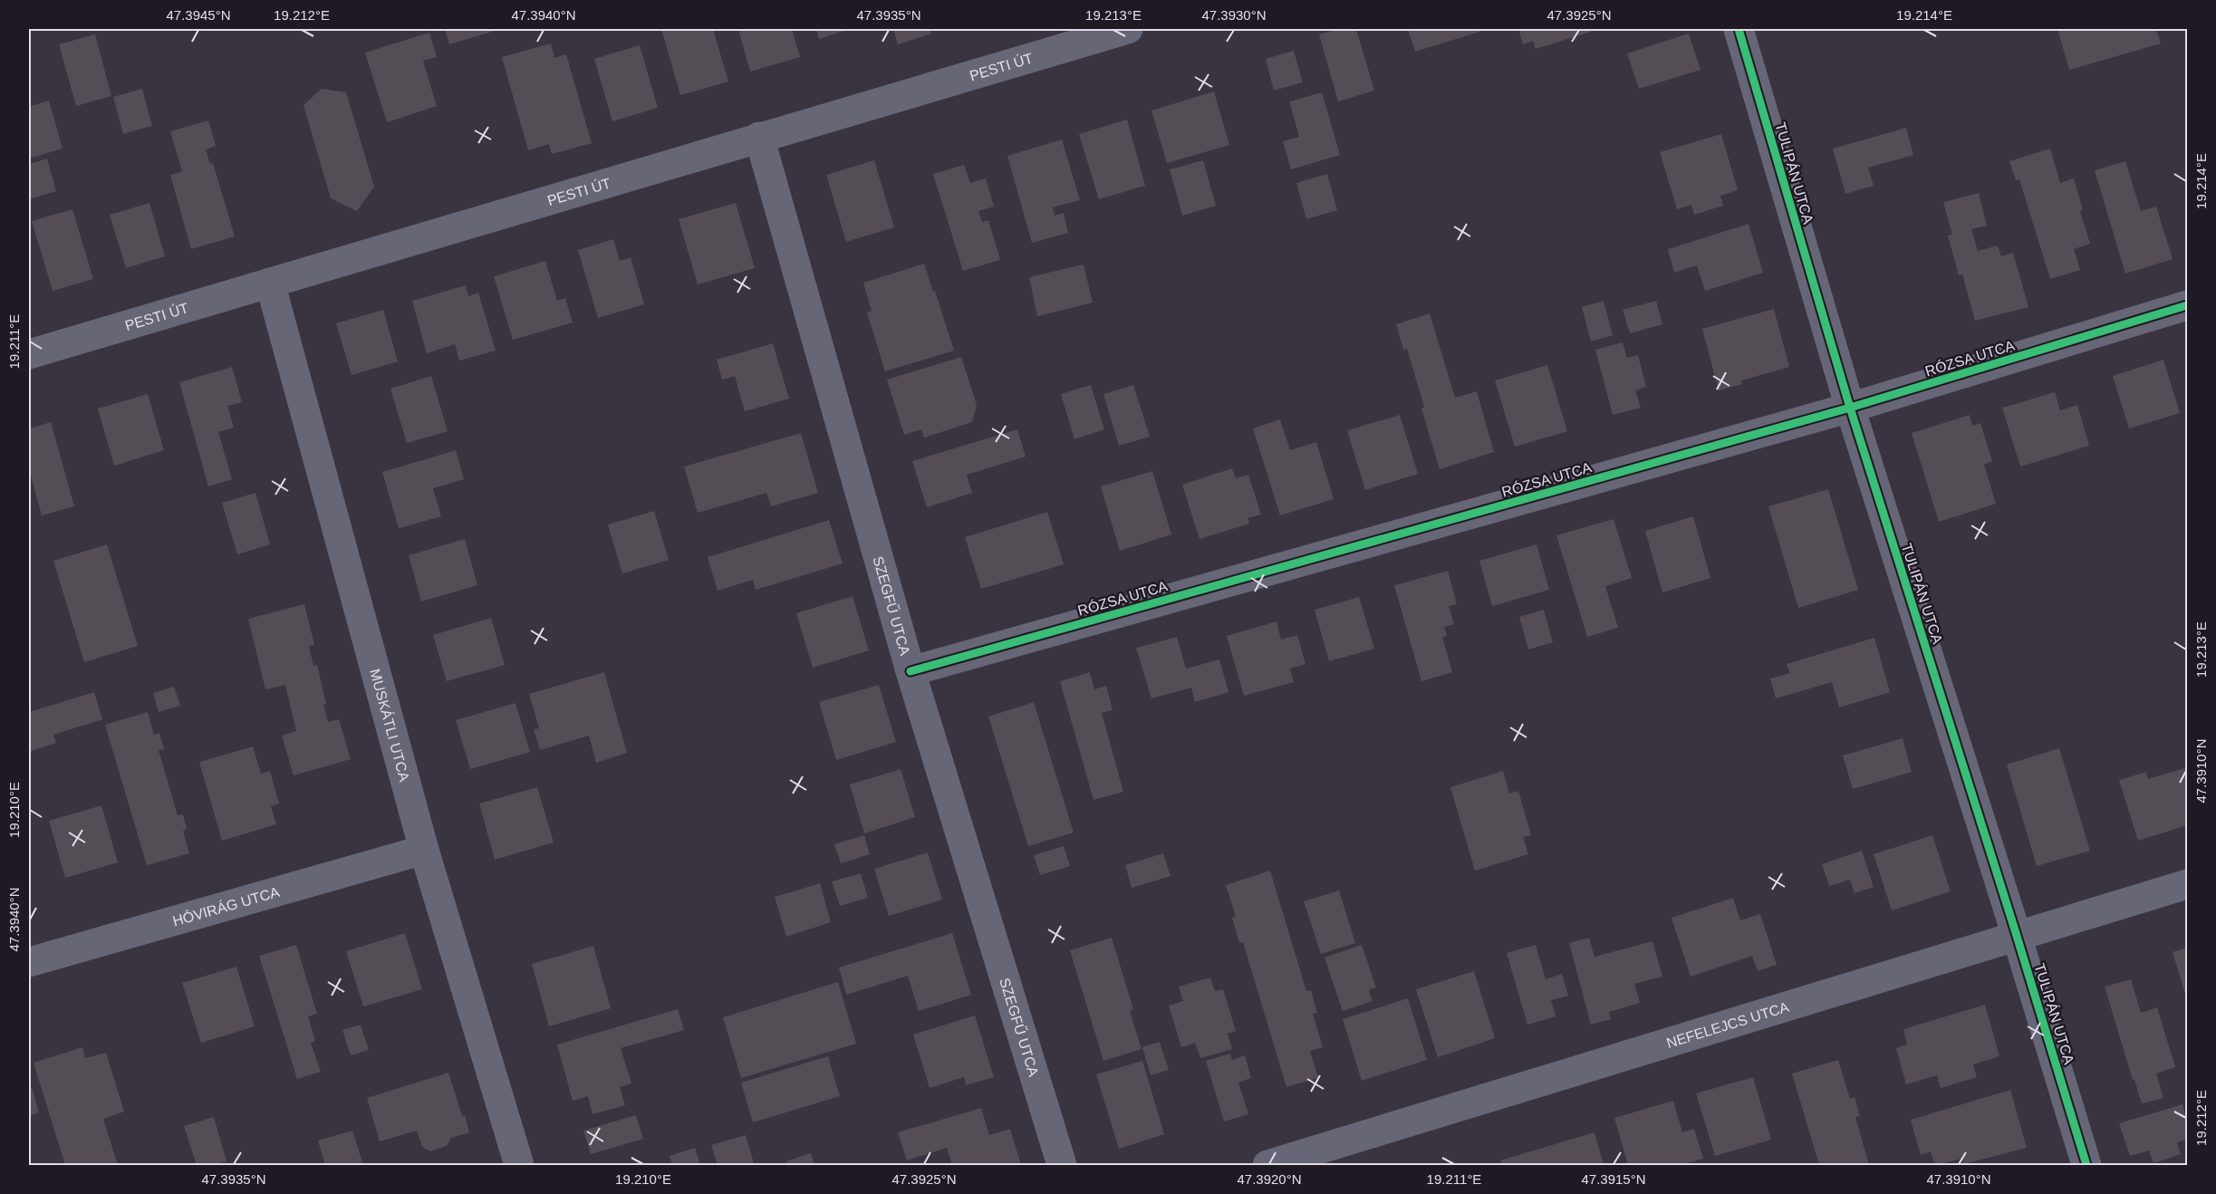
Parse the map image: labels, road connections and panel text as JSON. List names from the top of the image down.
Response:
{
  "streets": {
    "street": [
      "PESTI ÚT",
      "TULIPÁN UTCA",
      "RÓZSA UTCA",
      "SZEGFŰ UTCA",
      "MUSKÁTLI UTCA",
      "HÓVIRÁG UTCA",
      "NEFELEJCS UTCA"
    ]
  },
  "crossings": [
    ["PESTI ÚT", "SZEGFŰ UTCA"],
    ["PESTI ÚT", "MUSKÁTLI UTCA"],
    ["TULIPÁN UTCA", "RÓZSA UTCA"],
    ["TULIPÁN UTCA", "NEFELEJCS UTCA"],
    ["RÓZSA UTCA", "SZEGFŰ UTCA"],
    ["MUSKÁTLI UTCA", "HÓVIRÁG UTCA"]
  ],
  "coordinates": [
    "47.3945°N",
    "19.212°E",
    "47.3940°N",
    "47.3935°N",
    "19.213°E",
    "47.3930°N",
    "47.3925°N",
    "19.214°E",
    "19.211°E",
    "47.3910°N",
    "19.210°E",
    "47.3920°N",
    "47.3915°N"
  ]
}
